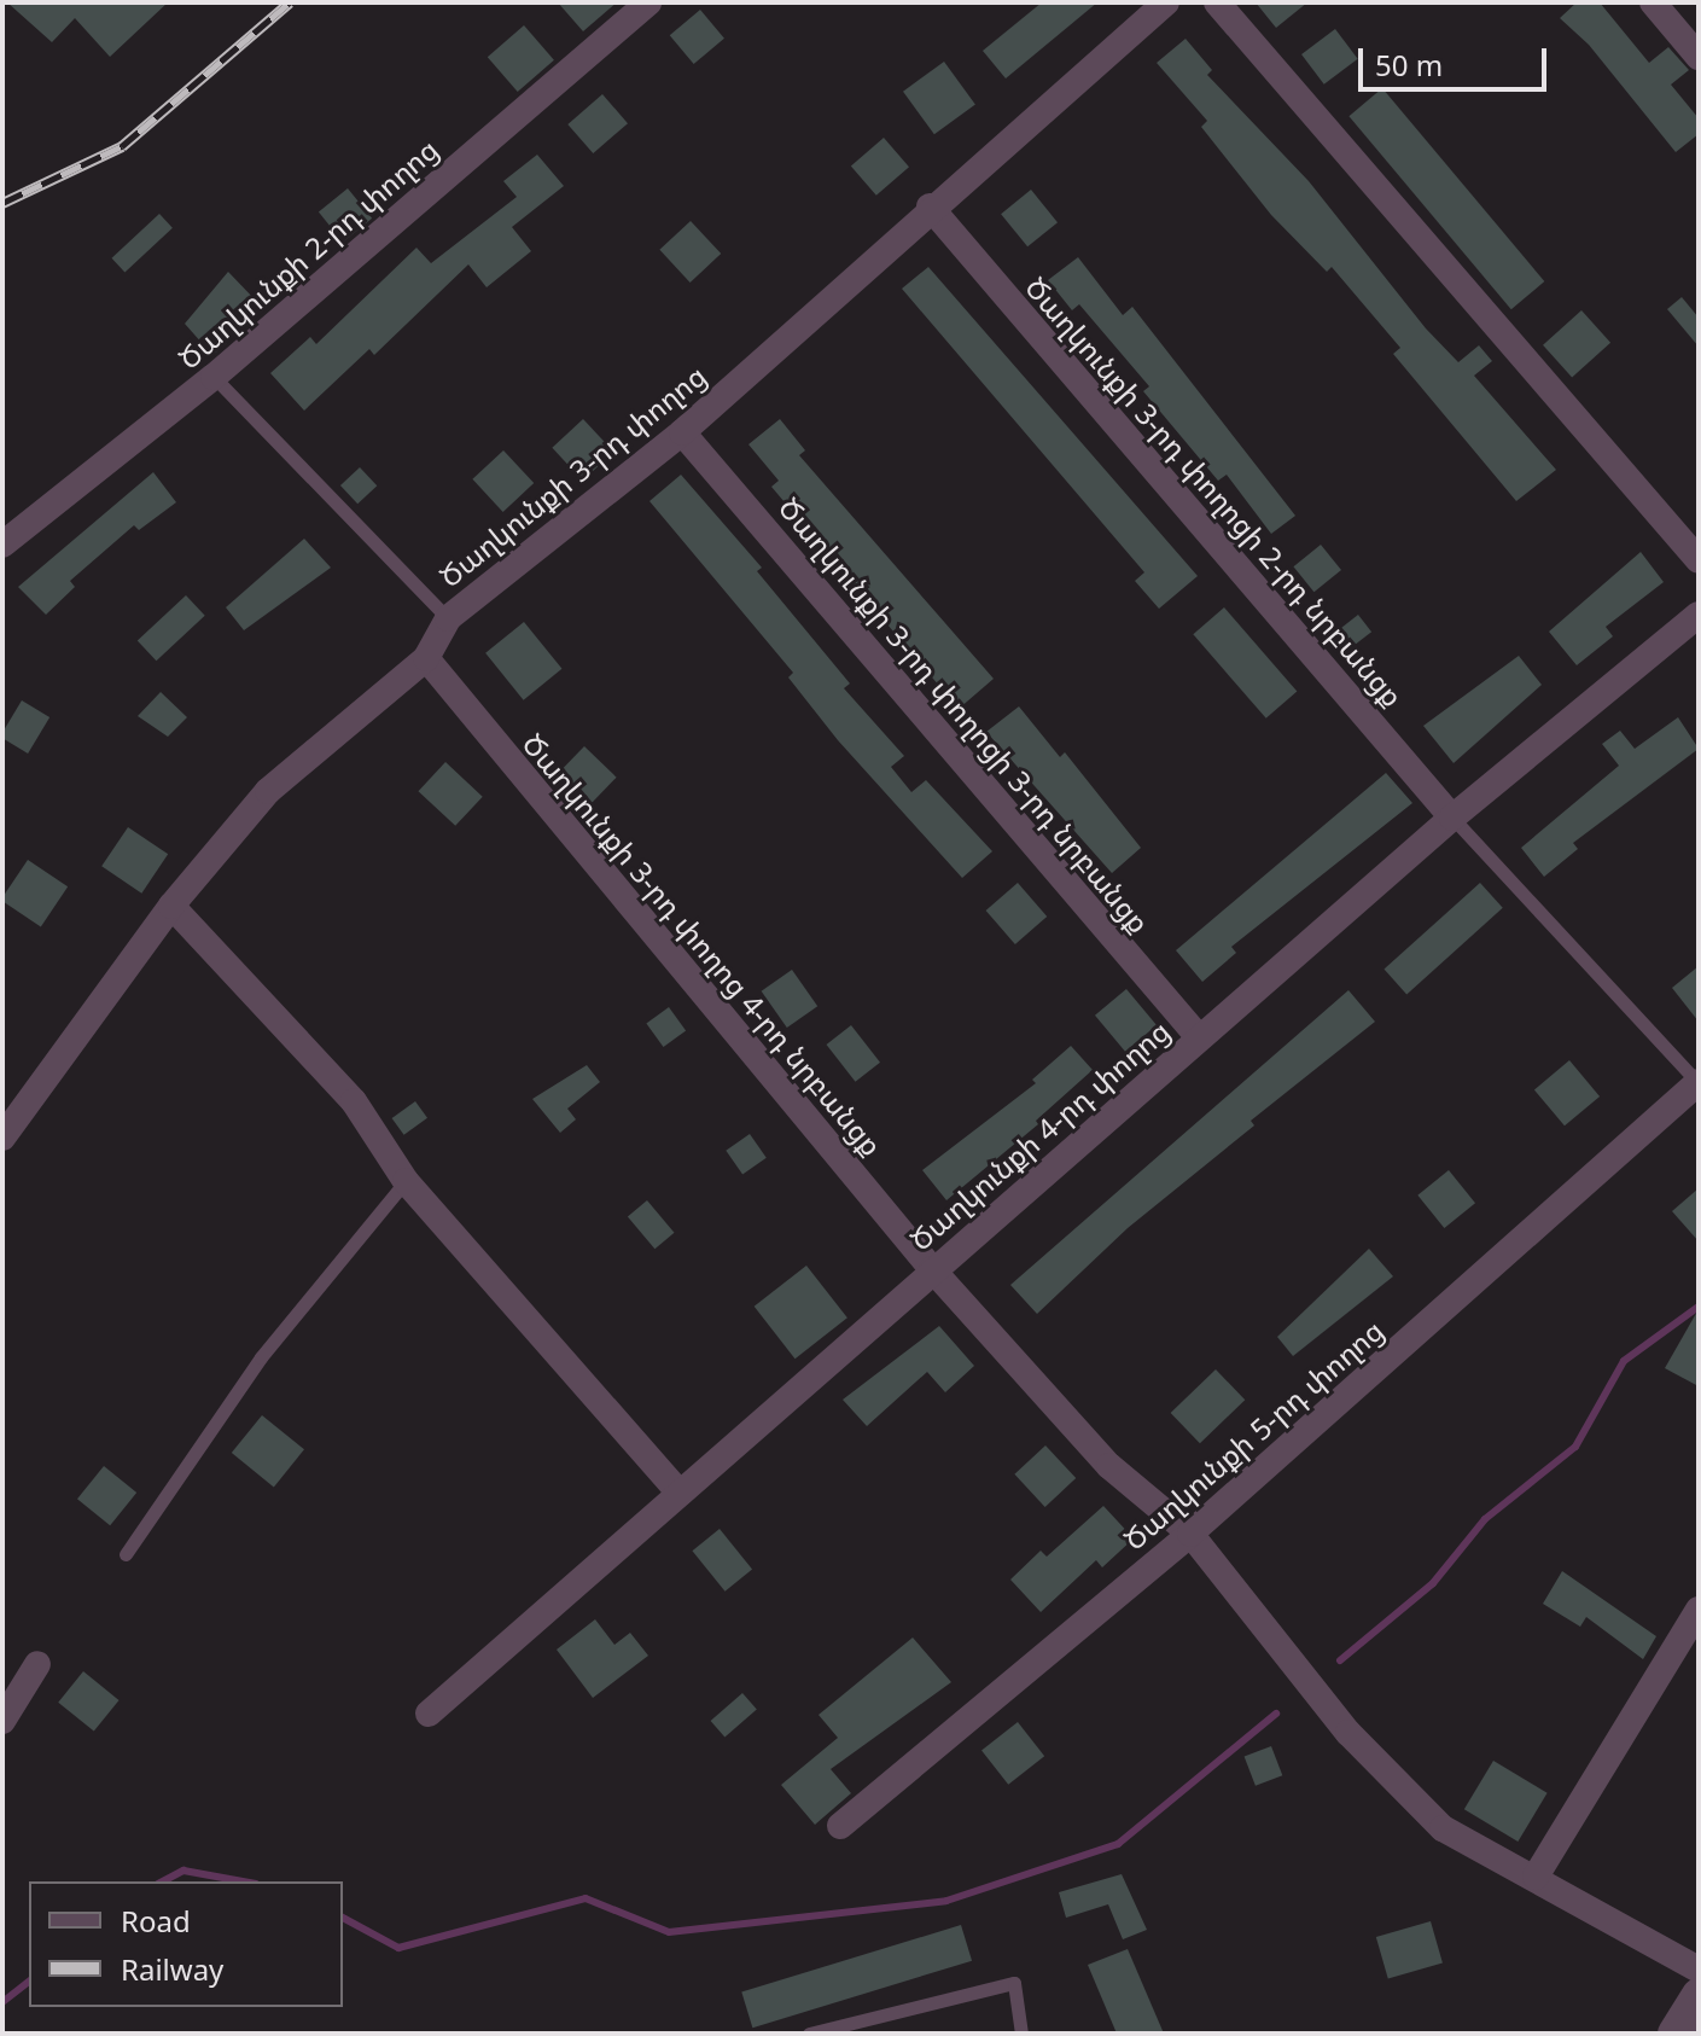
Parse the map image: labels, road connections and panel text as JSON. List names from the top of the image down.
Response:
{
  "streets": {
    "street": [
      "Ծաղկունքի 2-րդ փողոց",
      "Ծաղկունքի 3-րդ փողոց",
      "Ծաղկունքի 3-րդ փողոցի 2-րդ նրբանցք",
      "Ծաղկունքի 3-րդ փողոցի 3-րդ նրբանցք",
      "Ծաղկունքի 3-րդ փողոց 4-րդ նրբանցք",
      "Ծաղկունքի 4-րդ փողոց",
      "Ծաղկունքի 5-րդ փողոց"
    ]
  },
  "crossings": [
    ["Ծաղկունքի 3-րդ փողոց", "Ծաղկունքի 3-րդ փողոցի 2-րդ նրբանցք"],
    ["Ծաղկունքի 3-րդ փողոց", "Ծաղկունքի 3-րդ փողոցի 3-րդ նրբանցք"],
    ["Ծաղկունքի 3-րդ փողոց", "Ծաղկունքի 3-րդ փողոց 4-րդ նրբանցք"],
    ["Ծաղկունքի 3-րդ փողոցի 2-րդ նրբանցք", "Ծաղկունքի 4-րդ փողոց"],
    ["Ծաղկունքի 3-րդ փողոցի 3-րդ նրբանցք", "Ծաղկունքի 4-րդ փողոց"],
    ["Ծաղկունքի 3-րդ փողոց 4-րդ նրբանցք", "Ծաղկունքի 4-րդ փողոց"],
    ["Ծաղկունքի 3-րդ փողոց 4-րդ նրբանցք", "Ծաղկունքի 5-րդ փողոց"]
  ],
  "legend": ["Road", "Railway"],
  "scale_bar": "50 m"
}
